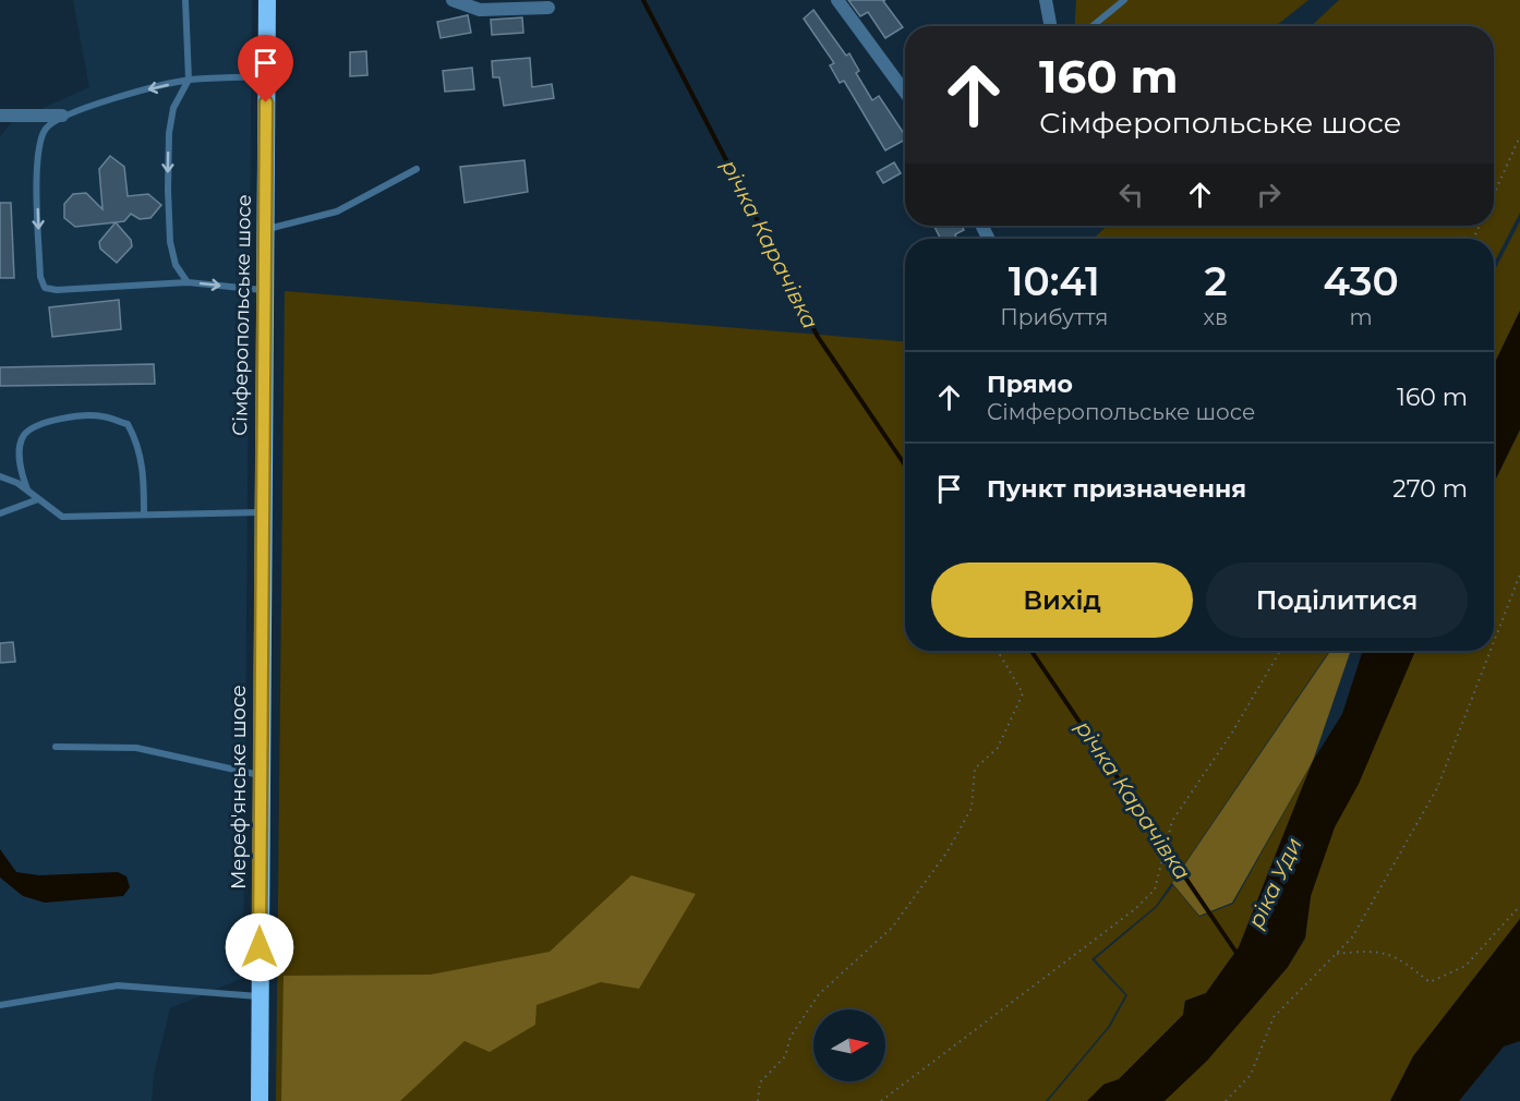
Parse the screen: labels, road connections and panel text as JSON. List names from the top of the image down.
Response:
{
  "streets": {
    "highway": ["Сімферопольське шосе", "Мереф'янське шосе"]
  },
  "crossings": [
    ["Сімферопольське шосе", "Мереф'янське шосе"]
  ],
  "water": ["річка Карачівка", "ріка Уди"],
  "north": "right",
  "page": {
    "turn": ["160 m", "Сімферопольське шосе"],
    "eta": [
      "10:41",
      "Прибуття",
      "2",
      "хв",
      "430",
      "m"
    ],
    "list": [
      {
        "name": "Прямо",
        "note": "Сімферопольське шосе",
        "value": "160 m"
      },
      {
        "name": "Пункт призначення",
        "value": "270 m"
      }
    ],
    "buttons": ["Вихід", "Поділитися"]
  }
}
